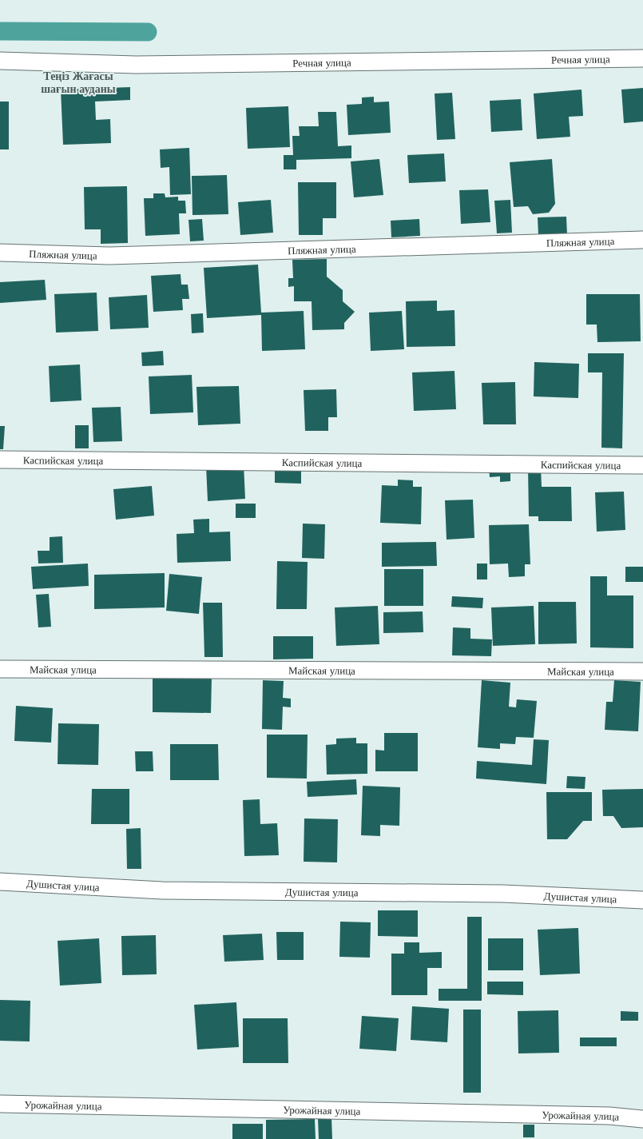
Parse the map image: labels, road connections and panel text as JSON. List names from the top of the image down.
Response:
{
  "streets": {
    "street": [
      "Речная улица",
      "Пляжная улица",
      "Каспийская улица",
      "Майская улица",
      "Душистая улица",
      "Урожайная улица"
    ]
  },
  "districts": ["Теңіз Жағасы шағын ауданы"]
}
